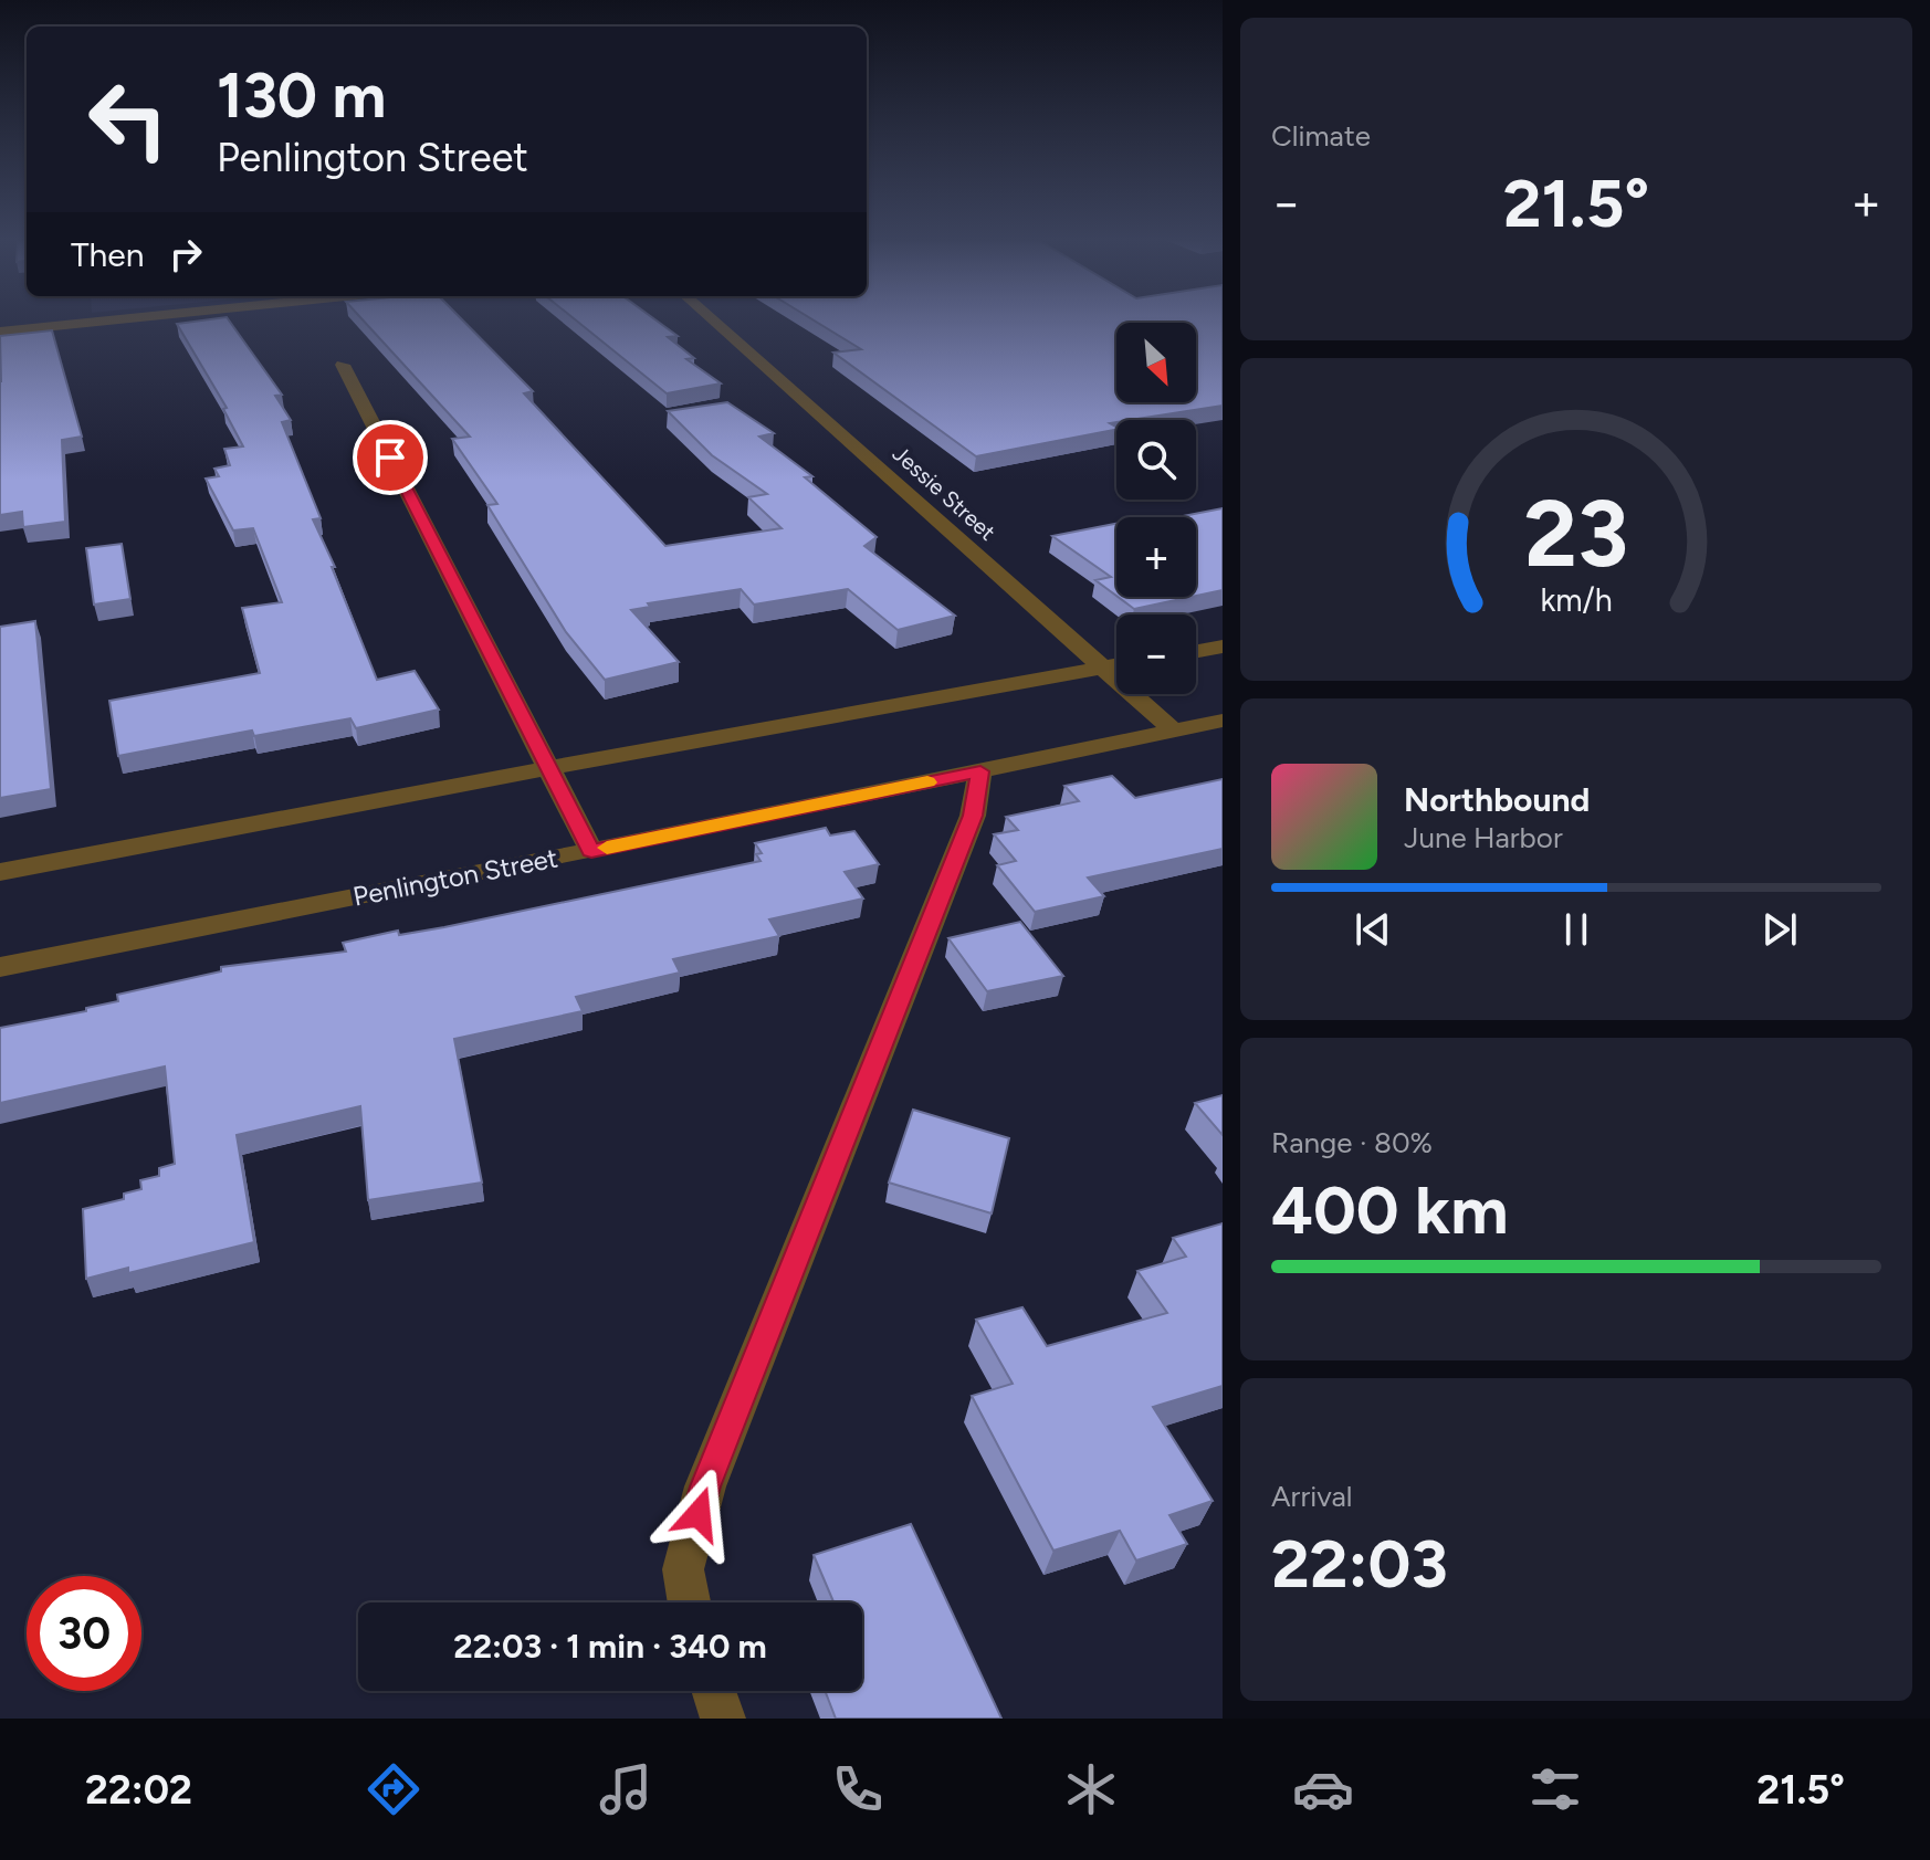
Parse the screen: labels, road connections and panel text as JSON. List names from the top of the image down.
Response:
{
  "streets": {
    "street": ["Jessie Street", "Penlington Street"]
  },
  "crossings": [
    ["Jessie Street", "Penlington Street"]
  ],
  "north": "bottom right",
  "page": {
    "tile": [
      "Climate",
      ["Range · 80%", "400 km"],
      ["Arrival", "22:03"]
    ],
    "turn": ["130 m", "Penlington Street"],
    "heat": ["−", "21.5°", "+"],
    "then": "Then",
    "map_buttons": ["+", "−"],
    "song": ["Northbound", "June Harbor"],
    "limit": "30",
    "trip": "22:03 · 1 min · 340 m",
    "tabs": ["22:02", "21.5°"],
    "gauge": ["23", "km/h"]
  }
}
